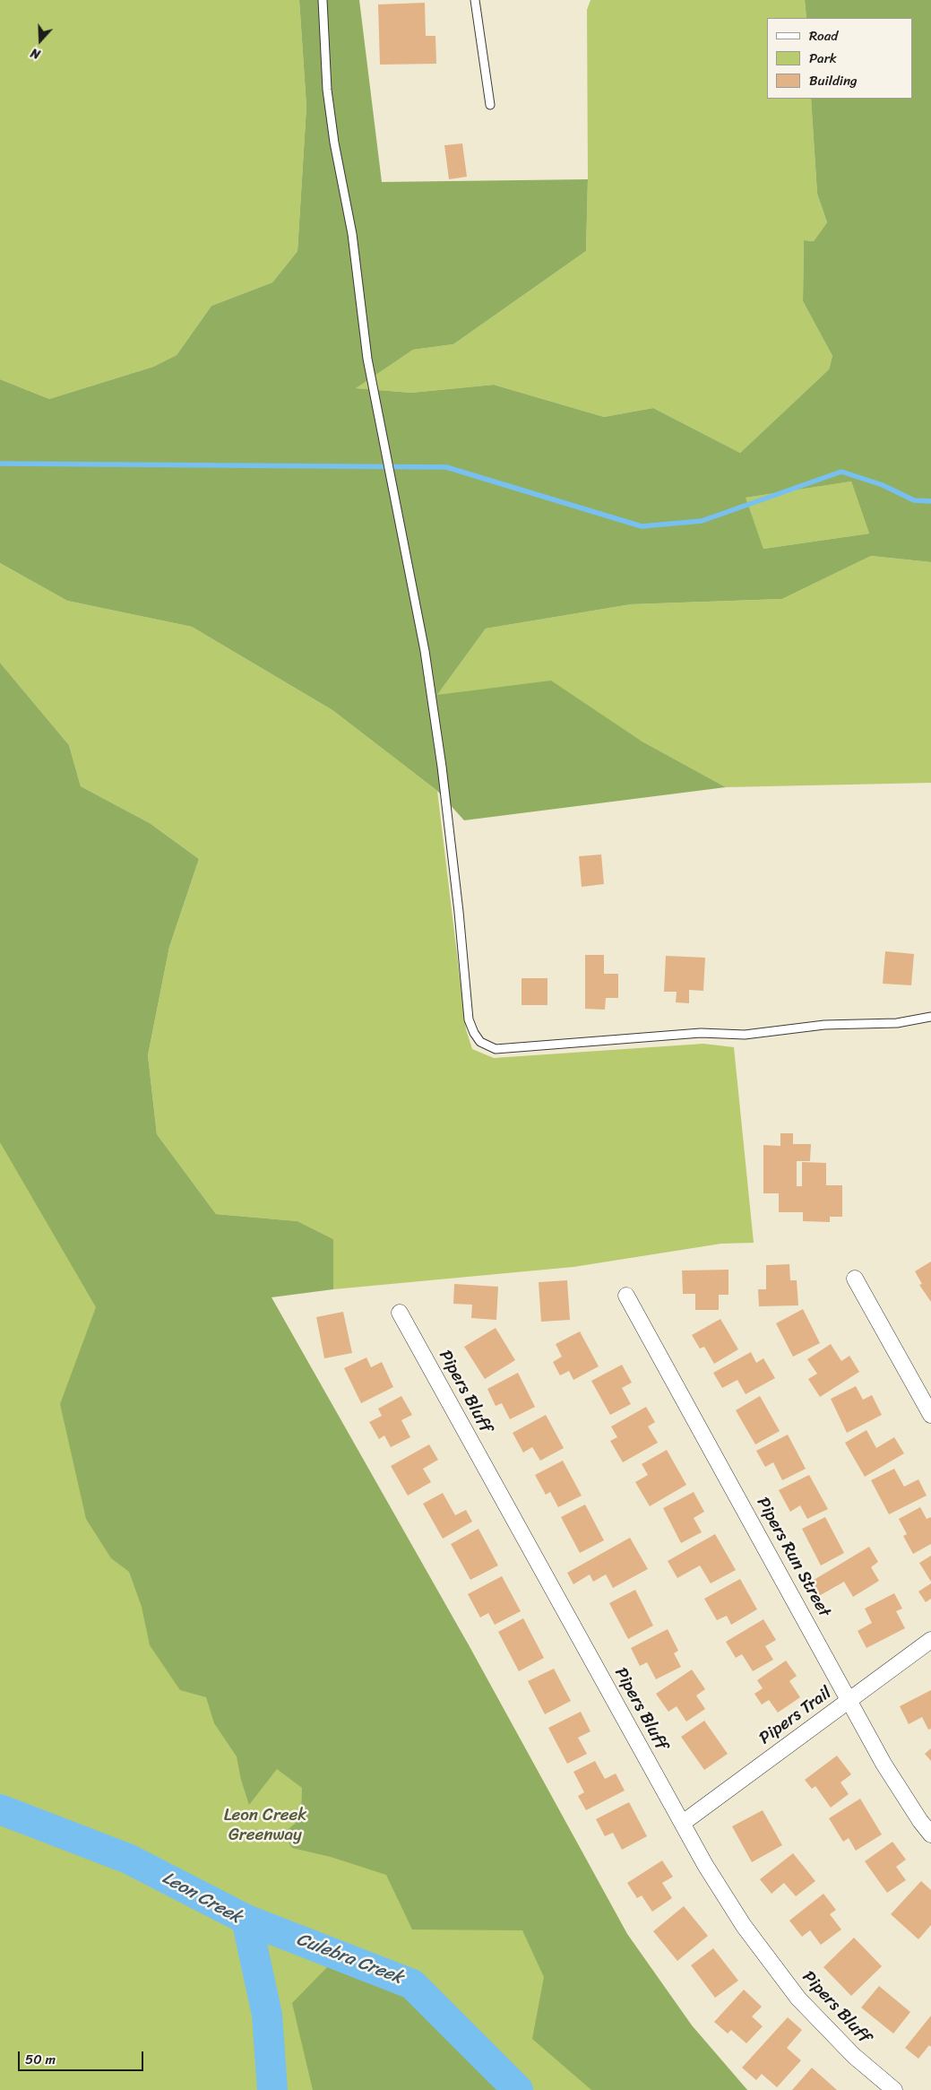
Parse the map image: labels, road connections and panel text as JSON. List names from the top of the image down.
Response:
{
  "streets": {
    "street": ["Pipers Bluff", "Pipers Run Street", "Pipers Trail"]
  },
  "crossings": [
    ["Pipers Bluff", "Pipers Trail"],
    ["Pipers Run Street", "Pipers Trail"]
  ],
  "water": ["Leon Creek", "Culebra Creek"],
  "parks": ["Leon Creek Greenway"],
  "legend": ["Road", "Park", "Building"],
  "scale_bar": "50 m",
  "north": "bottom"
}
